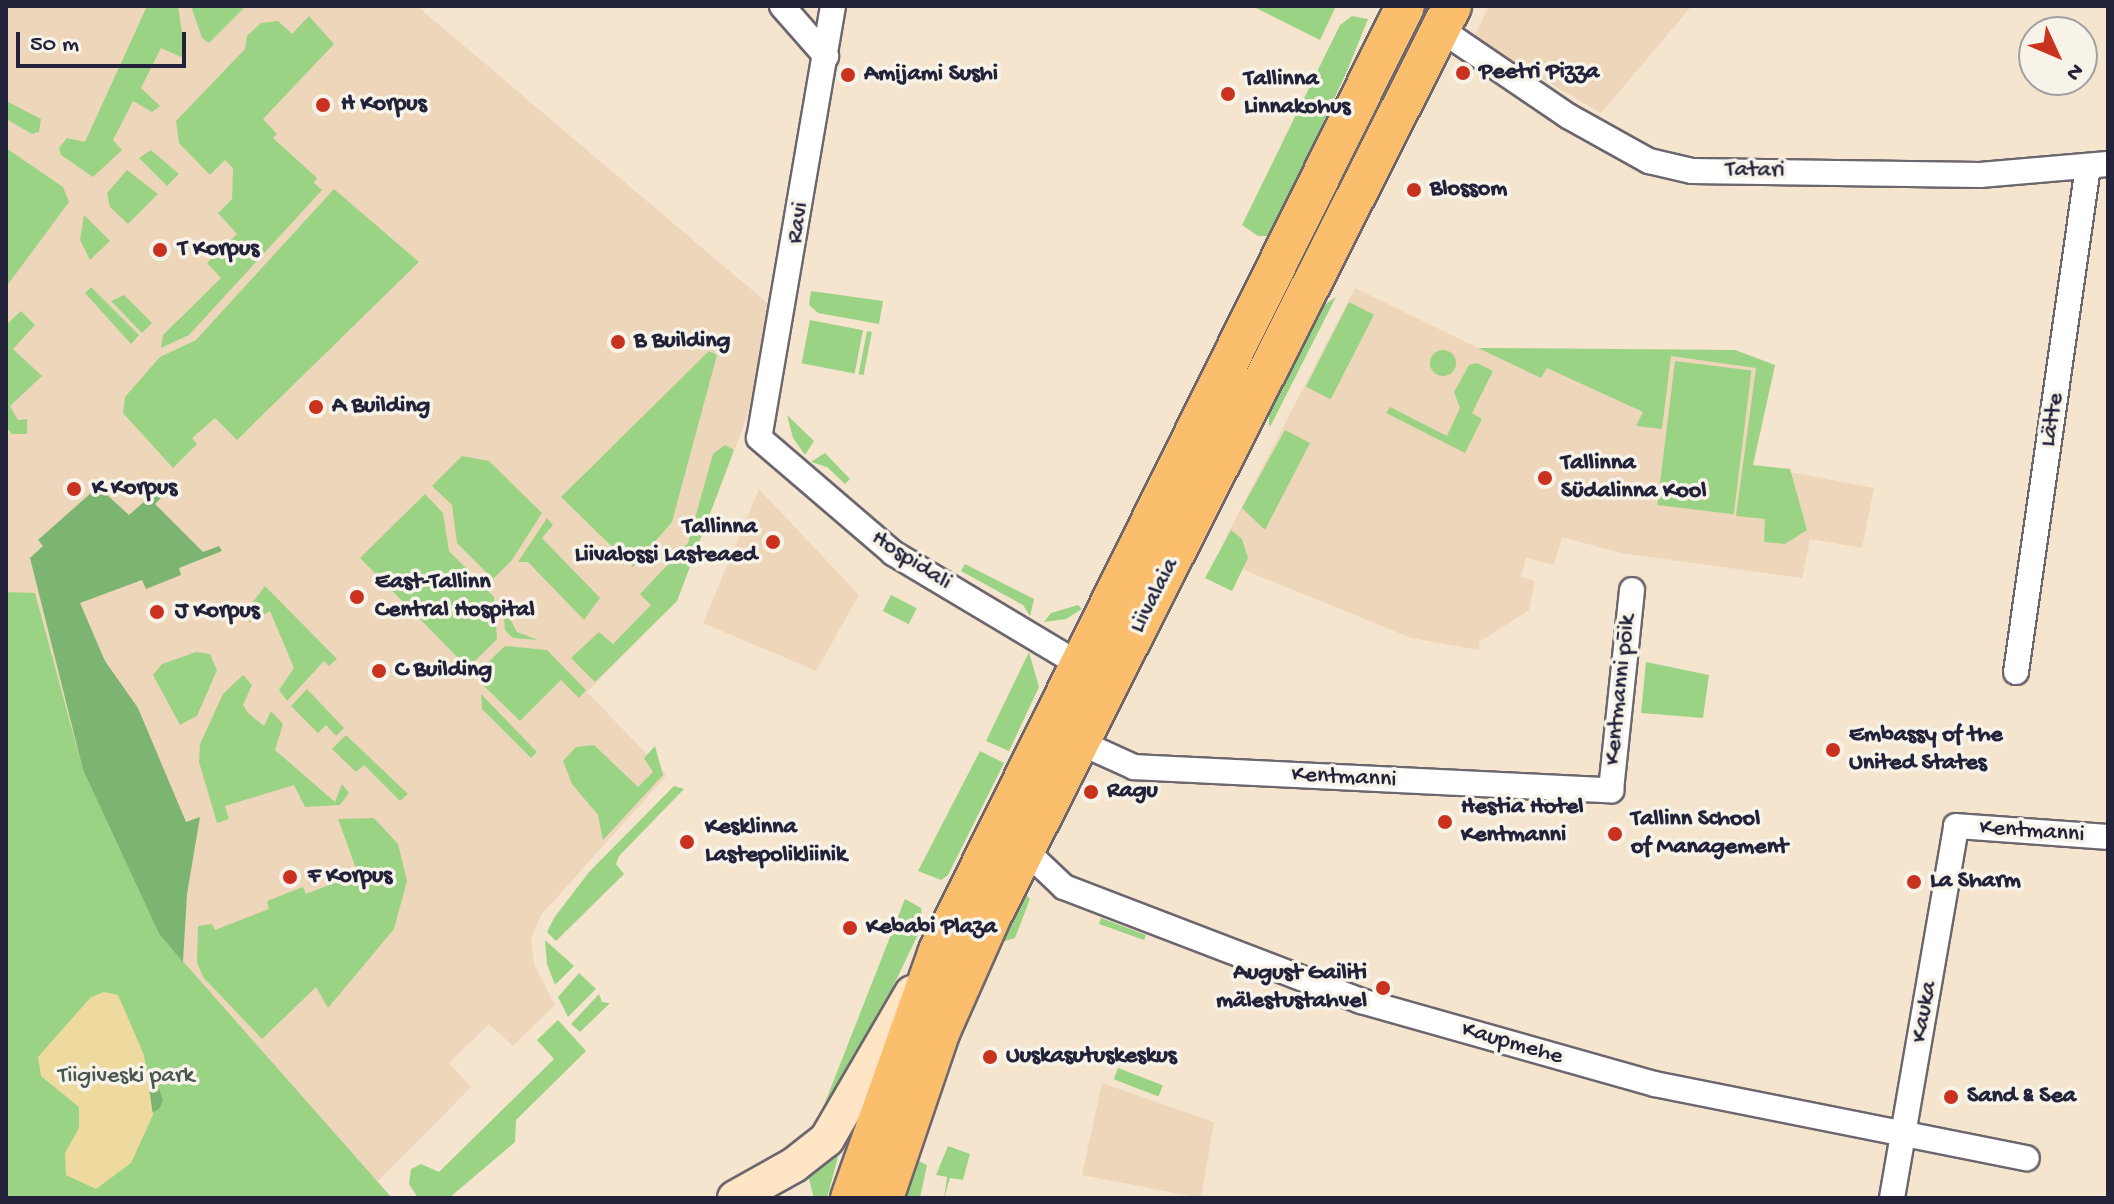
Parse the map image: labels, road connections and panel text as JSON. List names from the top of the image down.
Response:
{
  "streets": {
    "main road": ["Liivalaia"],
    "street": [
      "Tatari",
      "Ravi",
      "Lätte",
      "Hospidali",
      "Kentmanni põik",
      "Kentmanni",
      "Kauka",
      "Kaupmehe"
    ]
  },
  "crossings": [
    ["Tatari", "Lätte"],
    ["Tatari", "Liivalaia"],
    ["Ravi", "Hospidali"],
    ["Hospidali", "Liivalaia"],
    ["Liivalaia", "Kentmanni"],
    ["Liivalaia", "Kaupmehe"],
    ["Kentmanni põik", "Kentmanni"],
    ["Kentmanni", "Kauka"],
    ["Kauka", "Kaupmehe"]
  ],
  "parks": ["Tiigiveski park"],
  "places": [
    "Peetri Pizza",
    "Amijami Sushi",
    "Tallinna Linnakohus",
    "H Korpus",
    "Blossom",
    "T Korpus",
    "B Building",
    "A Building",
    "Tallinna Südalinna Kool",
    "K Korpus",
    "Tallinna Liivalossi Lasteaed",
    "East-Tallinn Central Hospital",
    "J Korpus",
    "C Building",
    "Embassy of the United States",
    "Ragu",
    "Hestia Hotel Kentmanni",
    "Tallinn School of Management",
    "Kesklinna Lastepolikliinik",
    "F Korpus",
    "La Sharm",
    "Kebabi Plaza",
    "August Gailiti mälestustahvel",
    "Uuskasutuskeskus",
    "Sand & Sea"
  ],
  "scale_bar": "50 m",
  "north": "bottom right"
}
